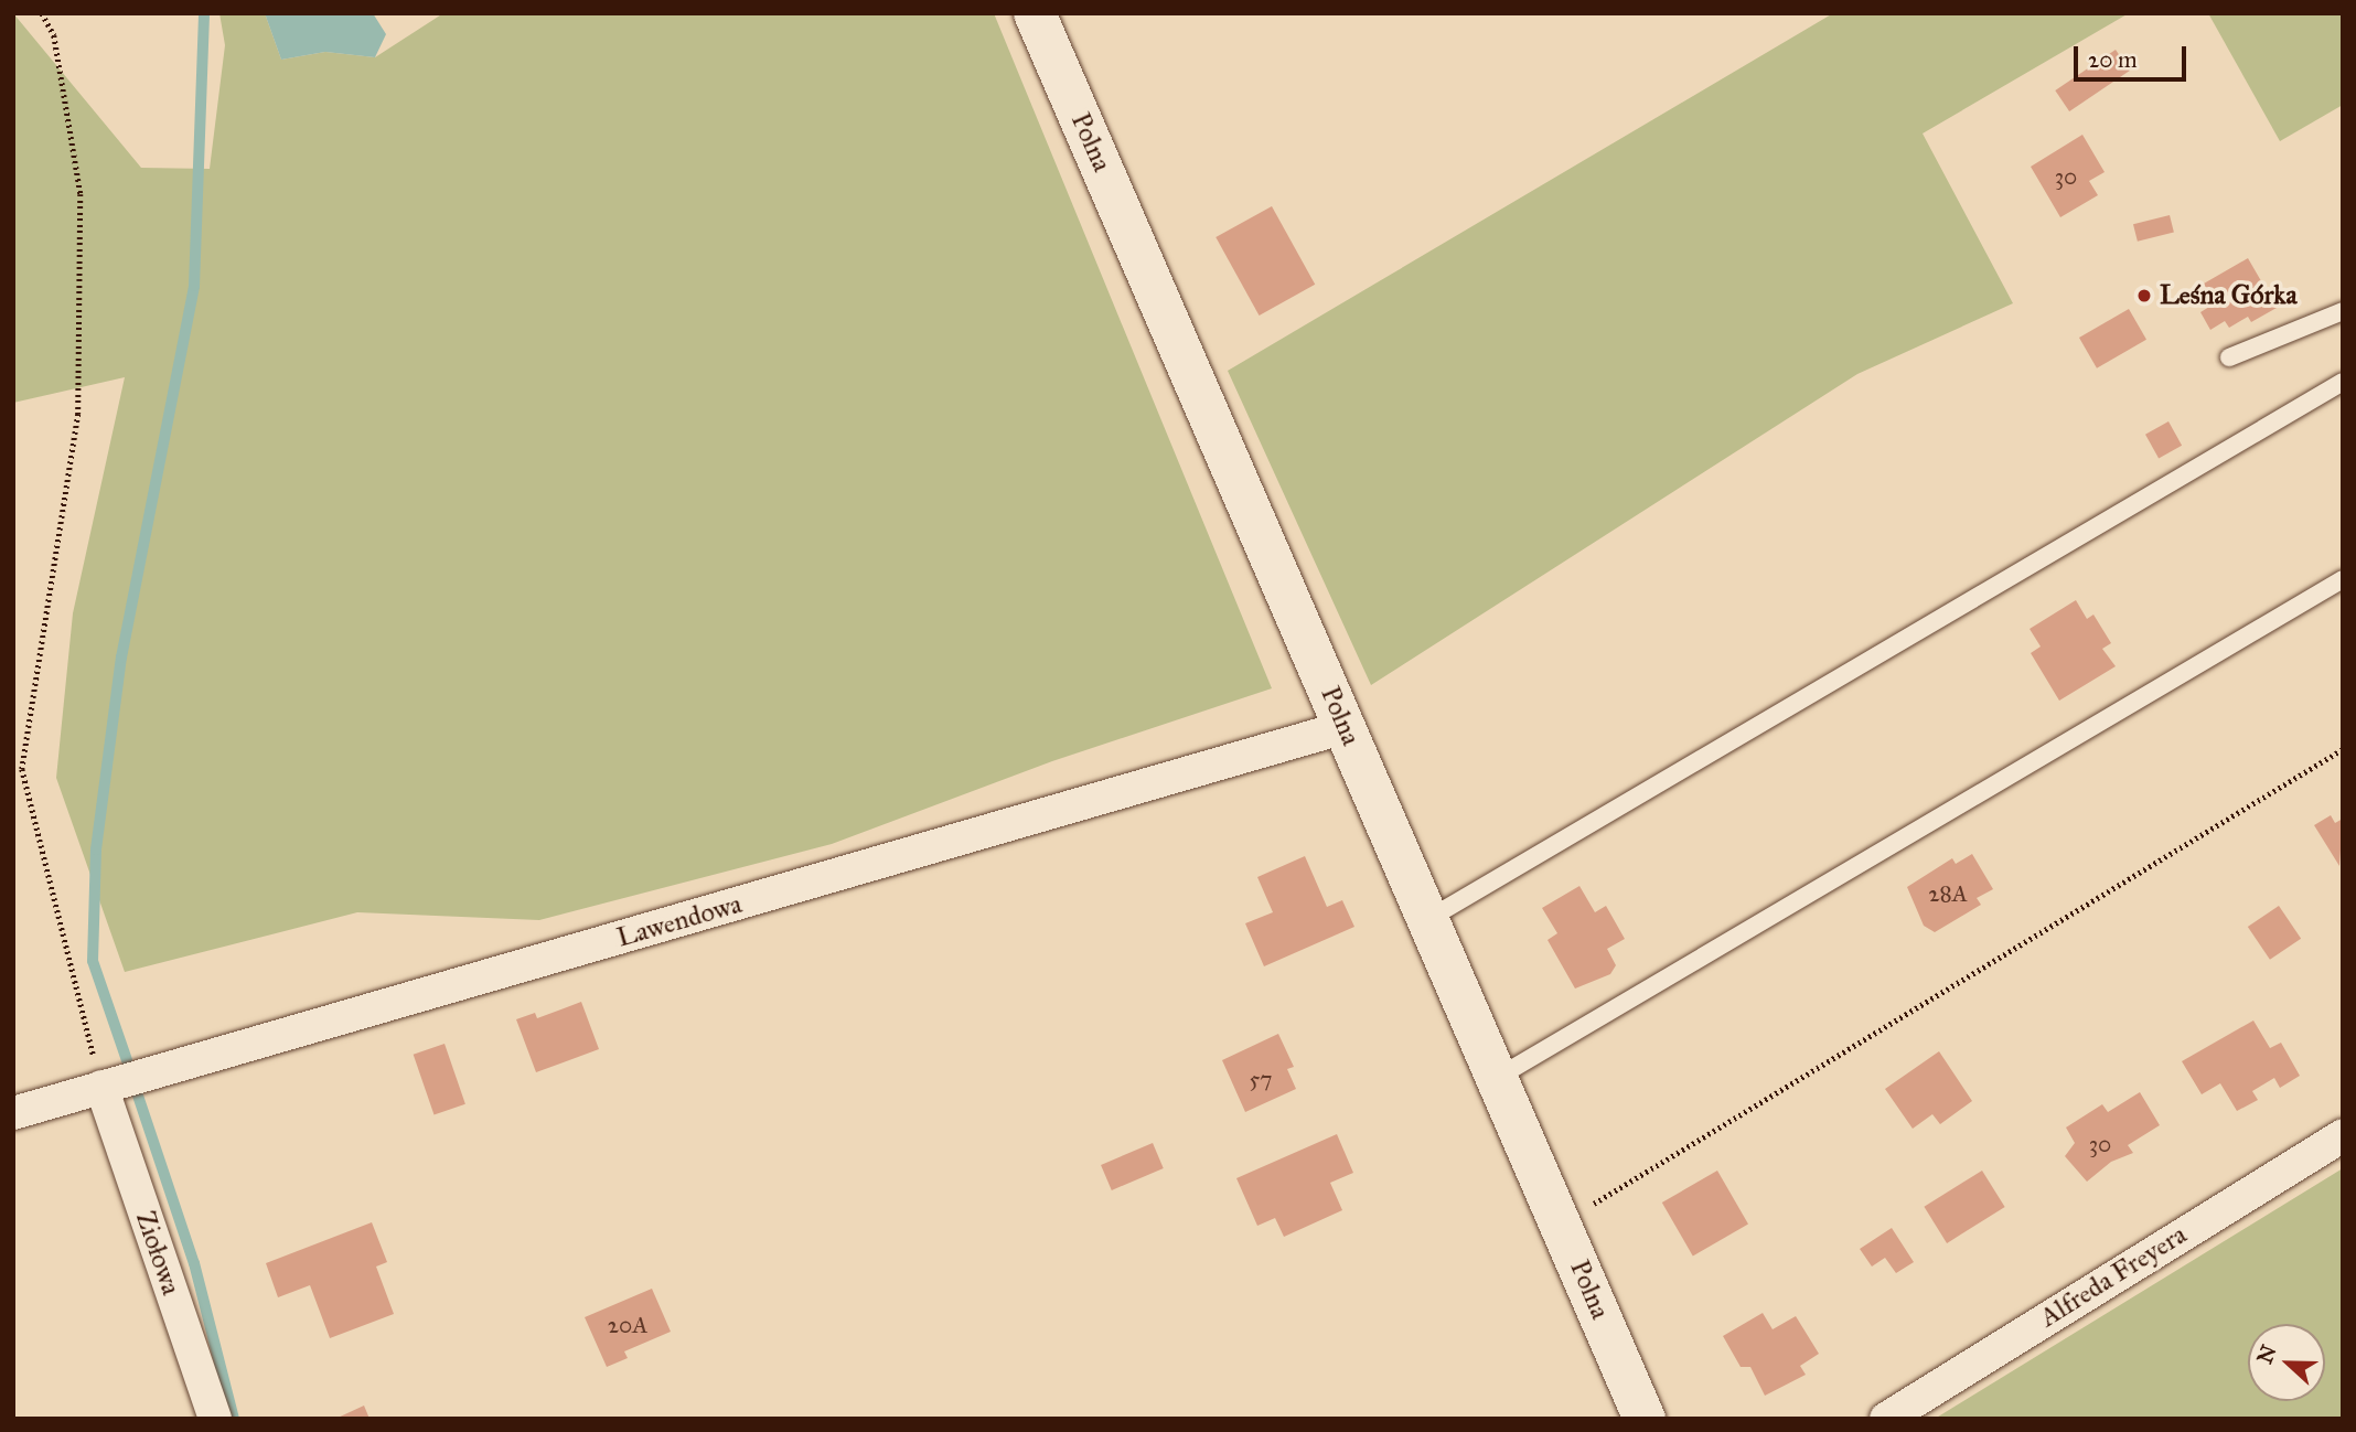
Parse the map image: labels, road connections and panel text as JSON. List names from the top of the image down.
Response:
{
  "streets": {
    "street": [
      "Polna",
      "Lawendowa",
      "Ziołowa",
      "Alfreda Freyera"
    ]
  },
  "crossings": [
    ["Polna", "Lawendowa"],
    ["Lawendowa", "Ziołowa"]
  ],
  "places": ["Leśna Górka"],
  "house_numbers": [
    "30",
    "28A",
    "57",
    "30",
    "20A"
  ],
  "scale_bar": "20 m",
  "north": "left"
}
